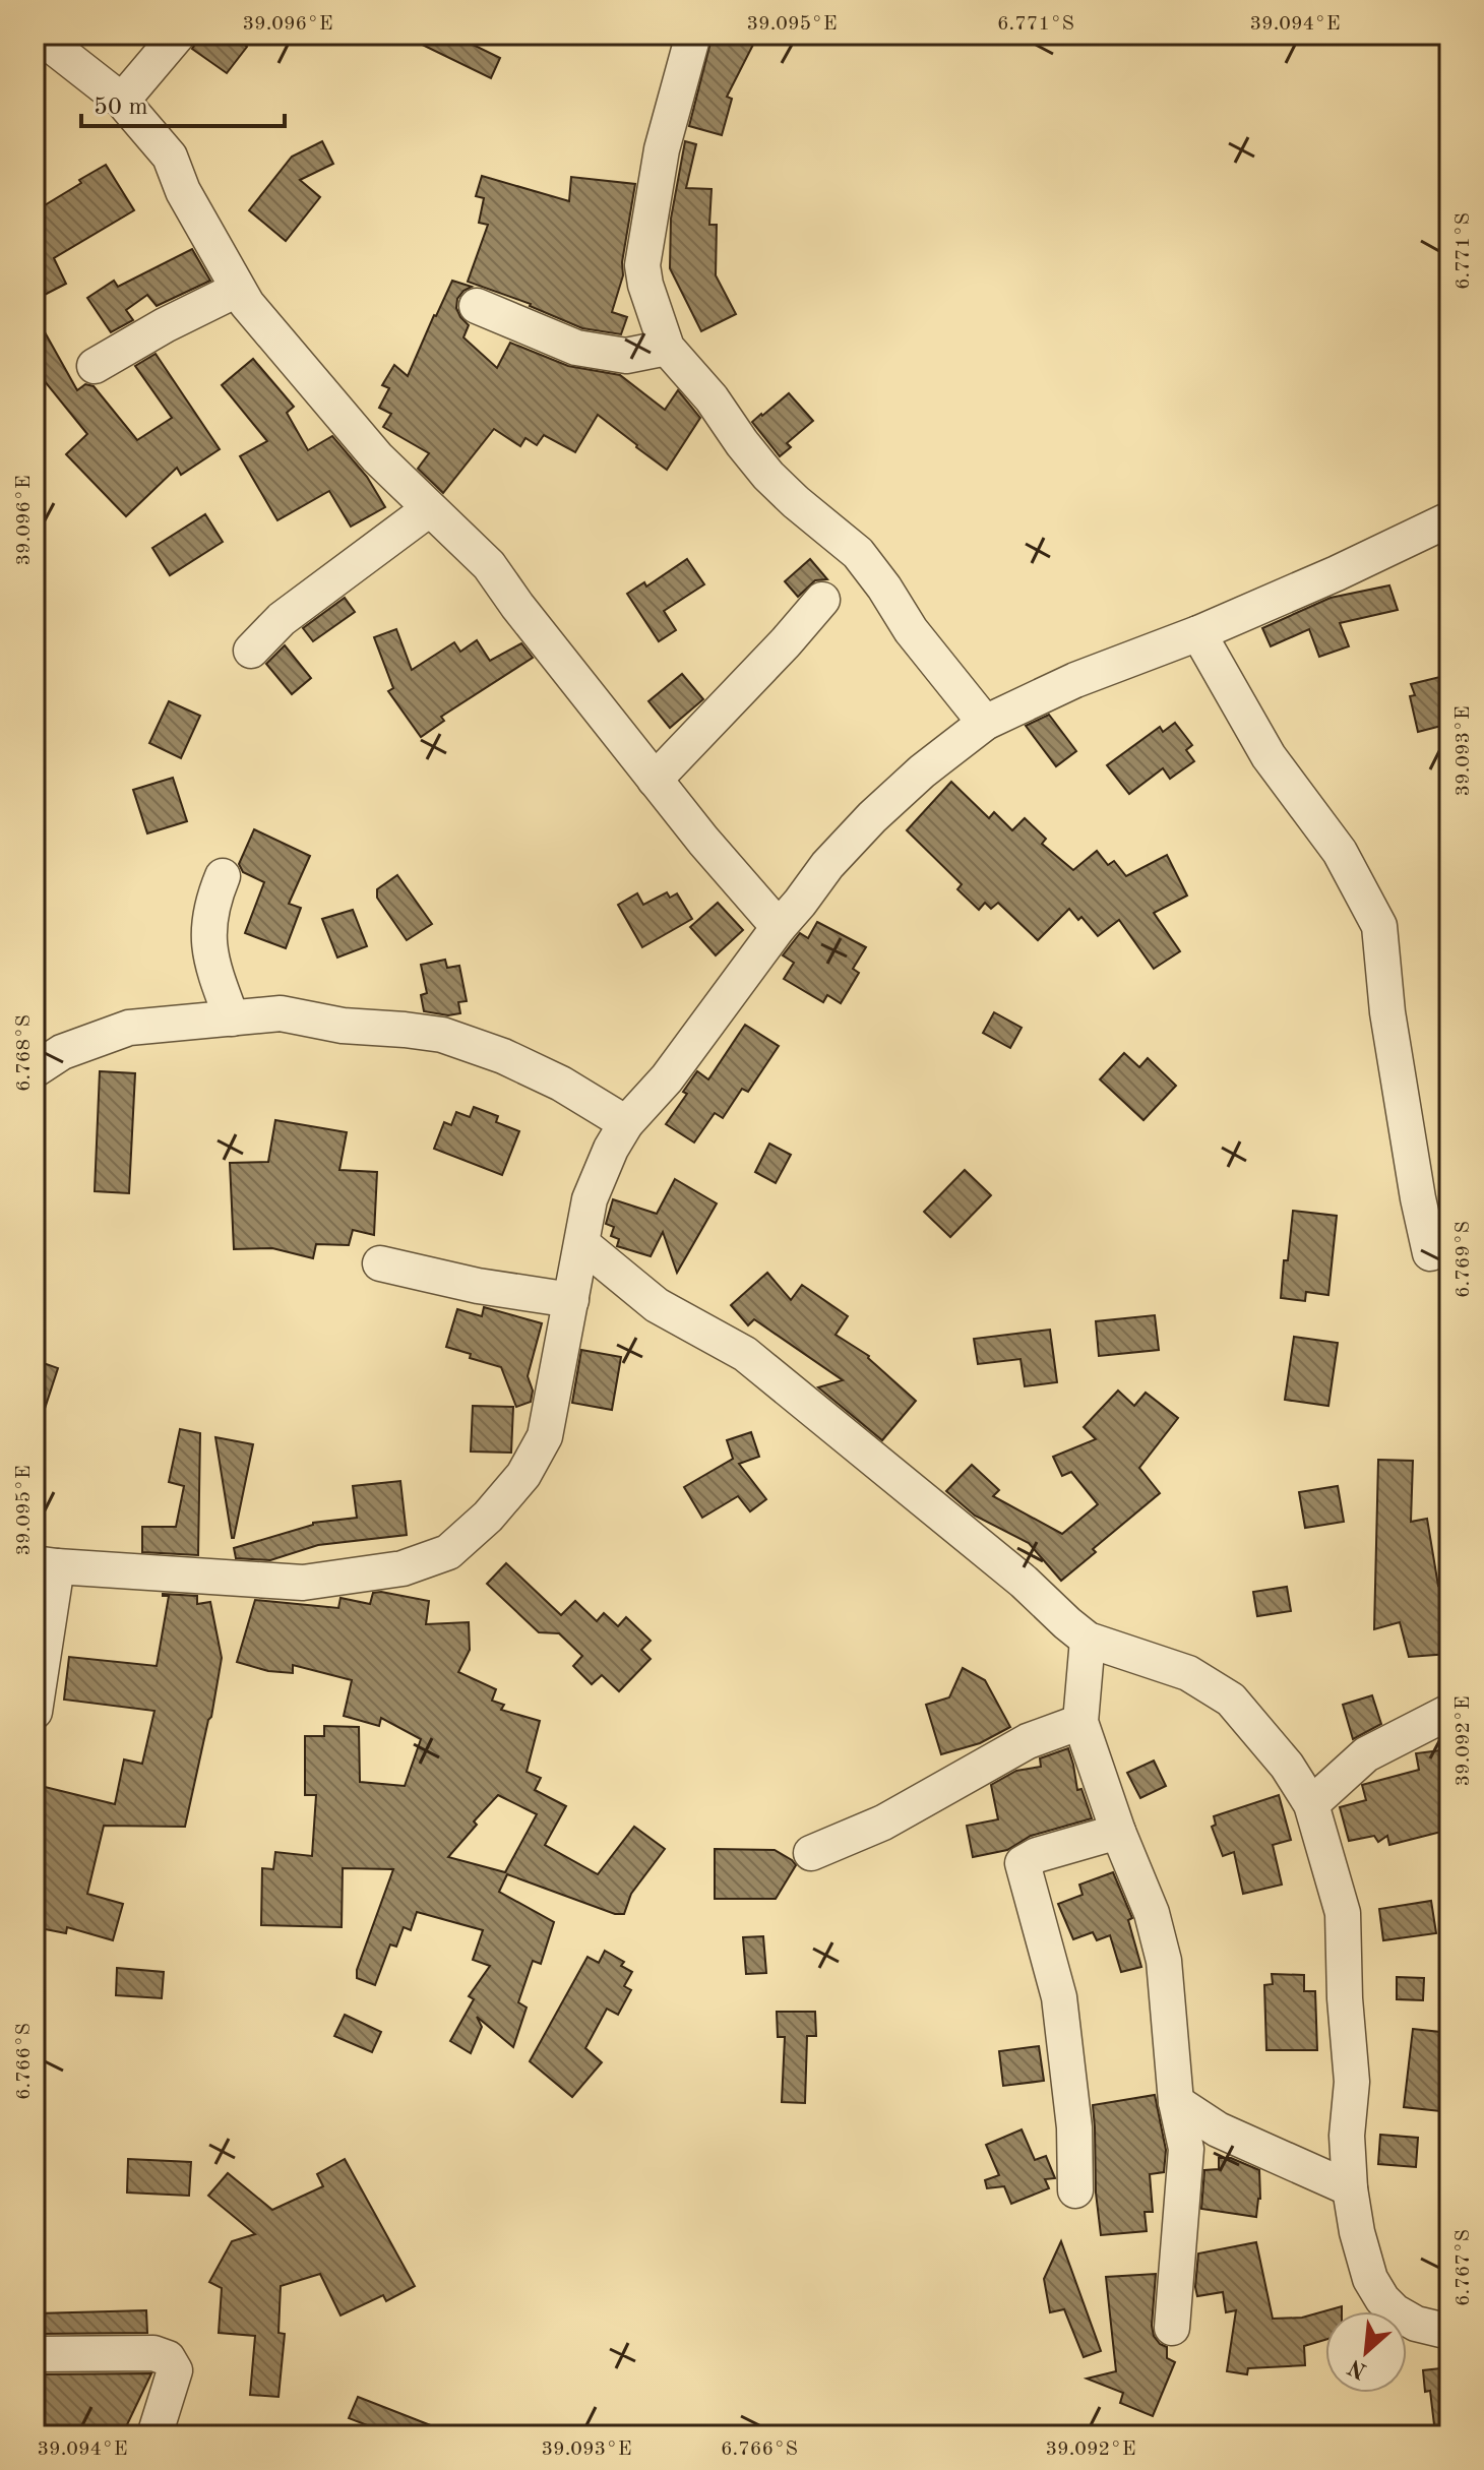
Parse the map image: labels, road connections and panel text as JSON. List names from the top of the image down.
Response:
{
  "scale_bar": "50 m",
  "north": "bottom left",
  "coordinates": [
    "39.096°E",
    "39.095°E",
    "6.771°S",
    "39.094°E",
    "39.093°E",
    "6.768°S",
    "6.769°S",
    "39.092°E",
    "6.766°S",
    "6.767°S"
  ]
}
